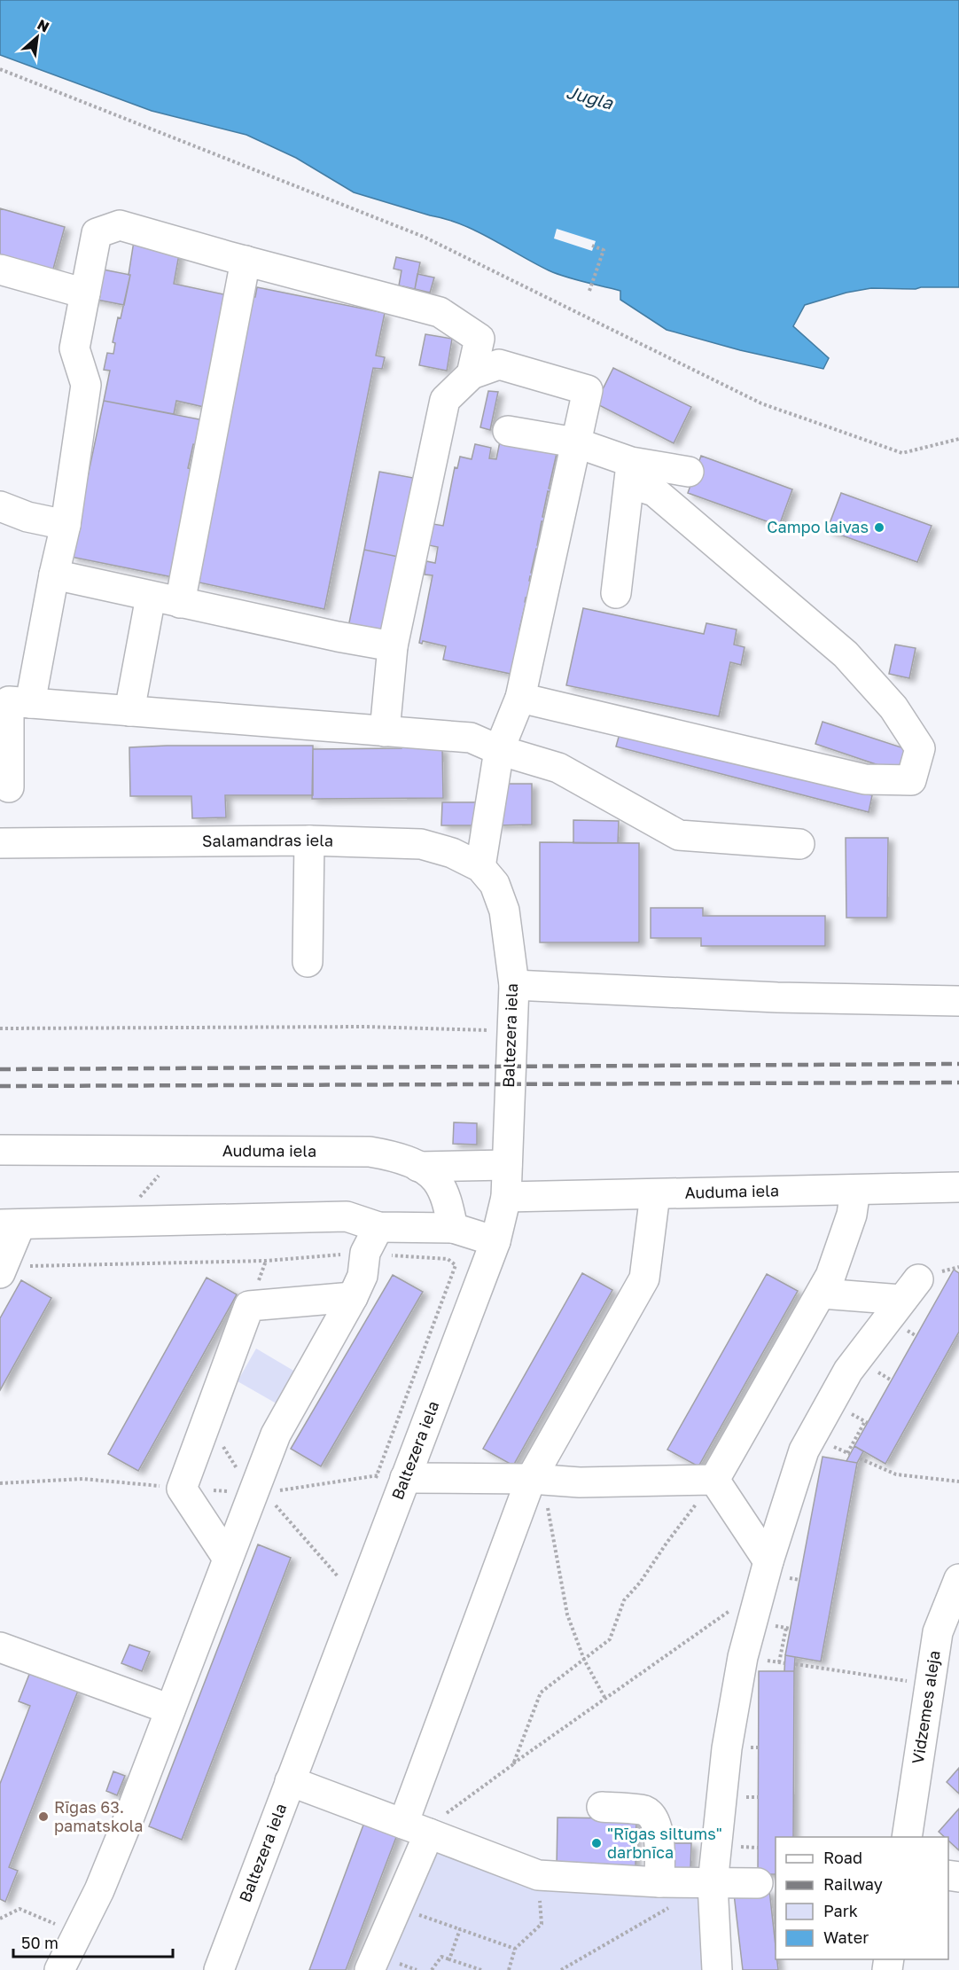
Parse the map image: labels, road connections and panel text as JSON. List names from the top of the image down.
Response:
{
  "streets": {
    "street": [
      "Salamandras iela",
      "Baltezera iela",
      "Auduma iela",
      "Vidzemes aleja"
    ]
  },
  "crossings": [
    ["Salamandras iela", "Baltezera iela"],
    ["Baltezera iela", "Auduma iela"]
  ],
  "water": ["Jugla"],
  "places": ["Campo laivas", "Rīgas 63. pamatskola", "\"Rīgas siltums\" darbnīca"],
  "legend": [
    "Road",
    "Railway",
    "Park",
    "Water"
  ],
  "scale_bar": "50 m",
  "north": "top right"
}
